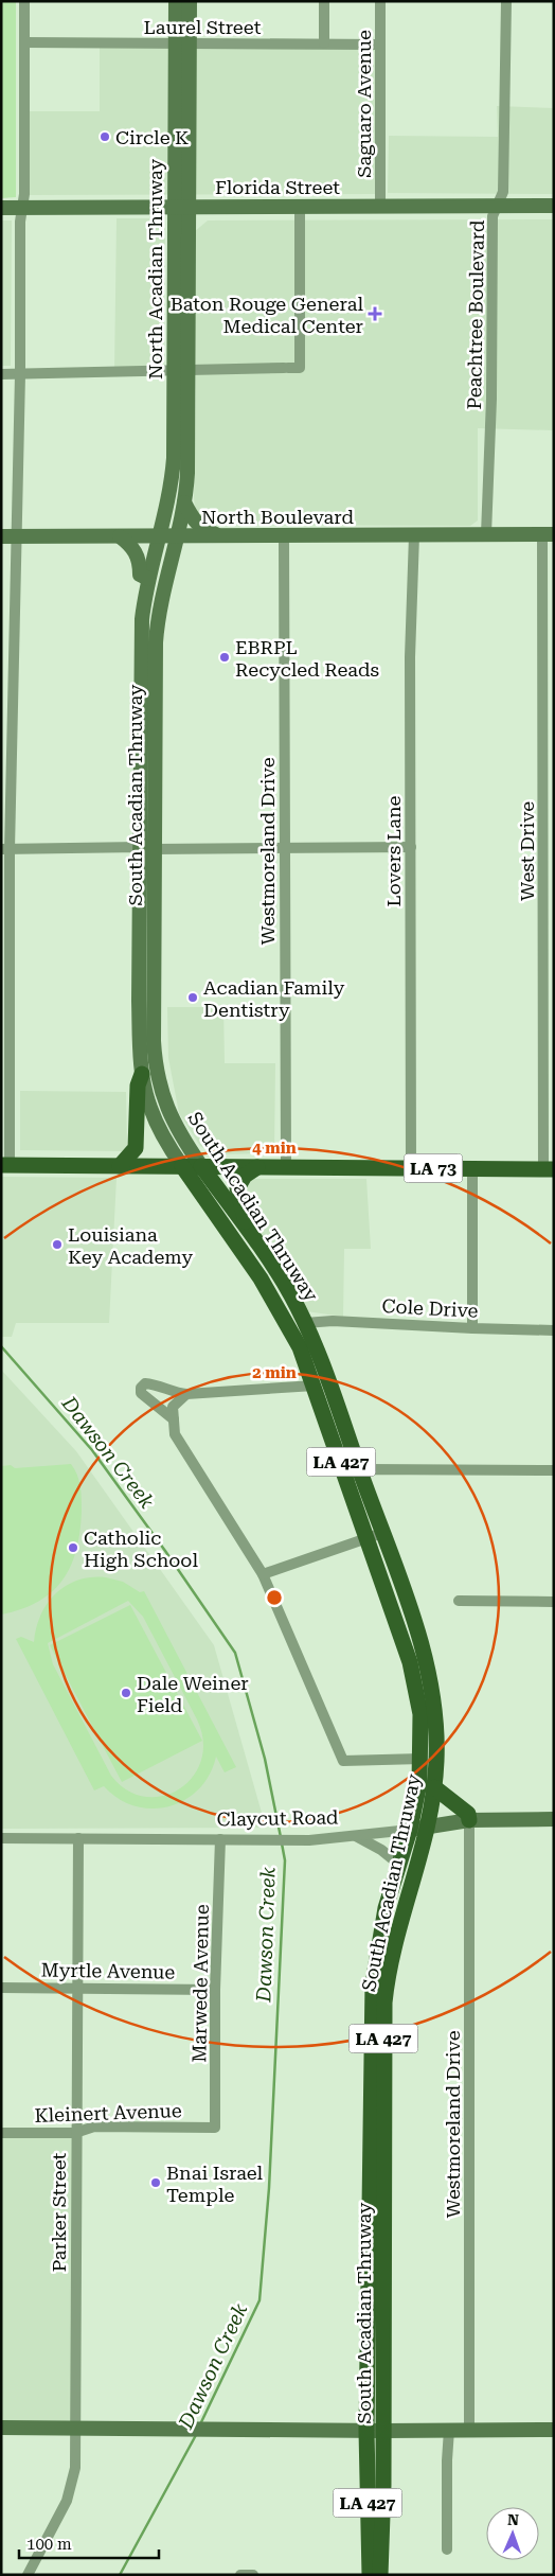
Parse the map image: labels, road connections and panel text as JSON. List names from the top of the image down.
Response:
{
  "streets": {
    "main road": [
      "Florida Street",
      "North Acadian Thruway",
      "North Boulevard",
      "South Acadian Thruway",
      "LA 73",
      "LA 427",
      "Claycut Road"
    ],
    "street": [
      "Laurel Street",
      "Saguaro Avenue",
      "Peachtree Boulevard",
      "Westmoreland Drive",
      "Lovers Lane",
      "West Drive",
      "Cole Drive",
      "Myrtle Avenue",
      "Marwede Avenue",
      "Kleinert Avenue",
      "Parker Street"
    ]
  },
  "crossings": [
    ["Laurel Street", "Saguaro Avenue"],
    ["Laurel Street", "North Acadian Thruway"],
    ["Saguaro Avenue", "Florida Street"],
    ["Florida Street", "North Acadian Thruway"],
    ["Florida Street", "Peachtree Boulevard"],
    ["North Acadian Thruway", "North Boulevard"],
    ["North Acadian Thruway", "South Acadian Thruway"],
    ["Peachtree Boulevard", "North Boulevard"],
    ["North Boulevard", "South Acadian Thruway"],
    ["North Boulevard", "Westmoreland Drive"],
    ["North Boulevard", "Lovers Lane"],
    ["North Boulevard", "West Drive"],
    ["South Acadian Thruway", "LA 73"],
    ["South Acadian Thruway", "Cole Drive"],
    ["South Acadian Thruway", "Claycut Road"],
    ["Westmoreland Drive", "LA 73"],
    ["Westmoreland Drive", "Claycut Road"],
    ["Lovers Lane", "LA 73"],
    ["West Drive", "LA 73"],
    ["Claycut Road", "Marwede Avenue"],
    ["Claycut Road", "Parker Street"],
    ["Myrtle Avenue", "Marwede Avenue"],
    ["Myrtle Avenue", "Parker Street"],
    ["Marwede Avenue", "Kleinert Avenue"],
    ["Kleinert Avenue", "Parker Street"]
  ],
  "water": ["Dawson Creek"],
  "places": {
    "other": [
      "Circle K",
      "EBRPL Recycled Reads",
      "Acadian Family Dentistry",
      "Louisiana Key Academy",
      "Catholic High School",
      "Dale Weiner Field",
      "Bnai Israel Temple"
    ],
    "health": ["Baton Rouge General Medical Center"]
  },
  "scale_bar": "100 m",
  "north": "top",
  "rings": ["4 min", "2 min"]
}
